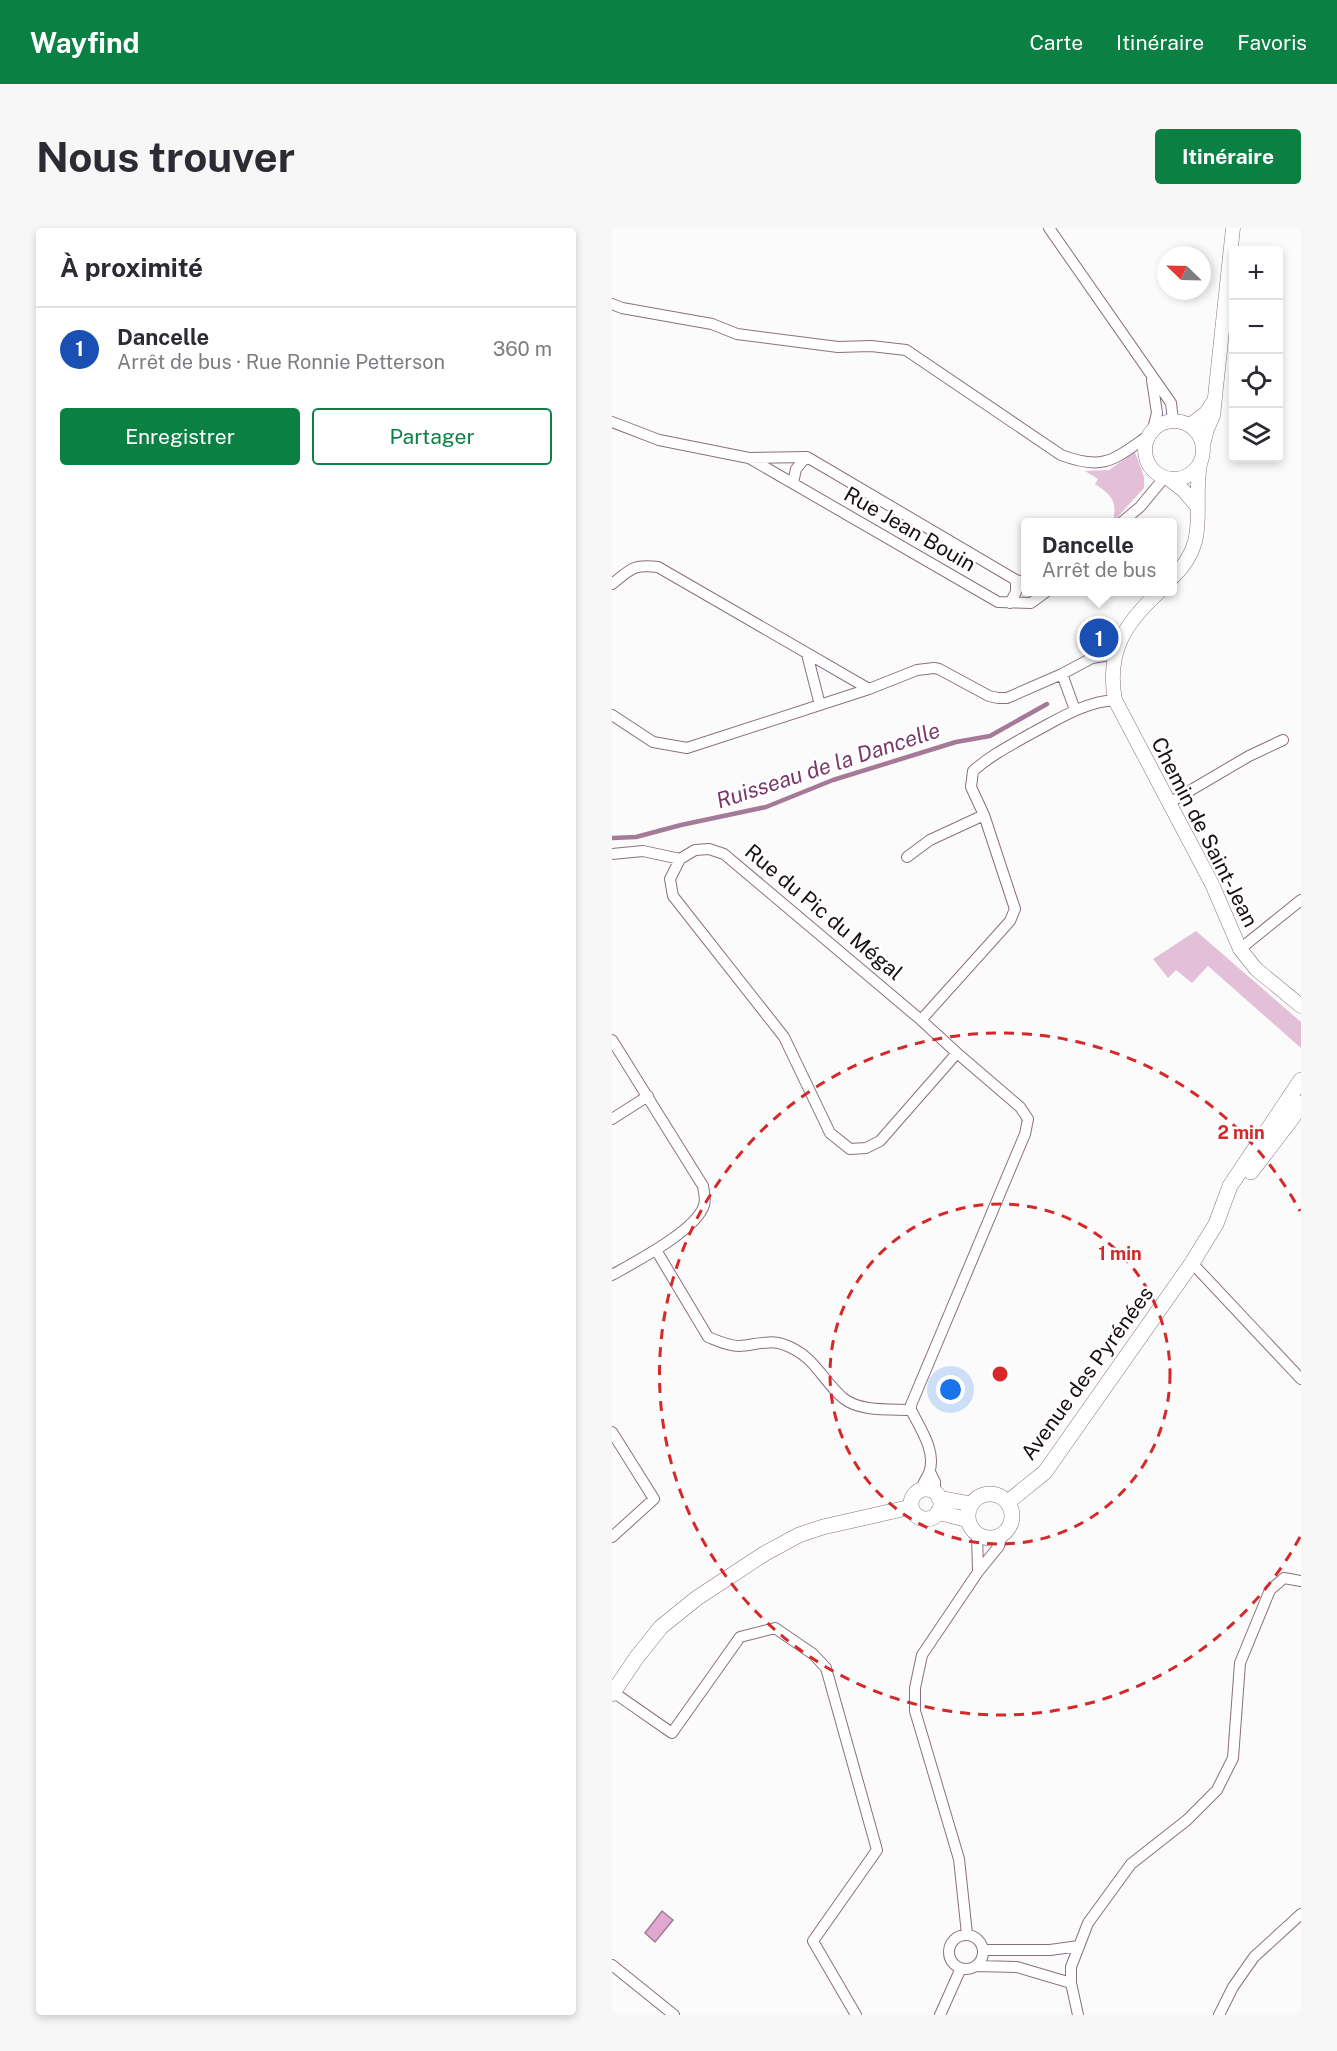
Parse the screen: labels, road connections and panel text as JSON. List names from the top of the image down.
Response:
{
  "streets": {
    "main road": ["Avenue des Pyrénées"],
    "street": ["Rue Jean Bouin", "Chemin de Saint-Jean", "Rue du Pic du Mégal"]
  },
  "water": ["Ruisseau de la Dancelle"],
  "north": "top left",
  "page": {
    "header": "Wayfind",
    "nav": ["Carte", "Itinéraire", "Favoris"],
    "buttons": [
      "Itinéraire",
      ["Enregistrer", "Partager"]
    ],
    "title": "Nous trouver",
    "heading": "À proximité",
    "map_buttons": ["+", "−"],
    "list": [
      {
        "mark": "1",
        "name": "Dancelle",
        "note": "Arrêt de bus · Rue Ronnie Petterson",
        "value": "360 m"
      }
    ],
    "popup": ["Dancelle", "Arrêt de bus"],
    "pins": "1"
  },
  "rings": ["2 min", "1 min"]
}
